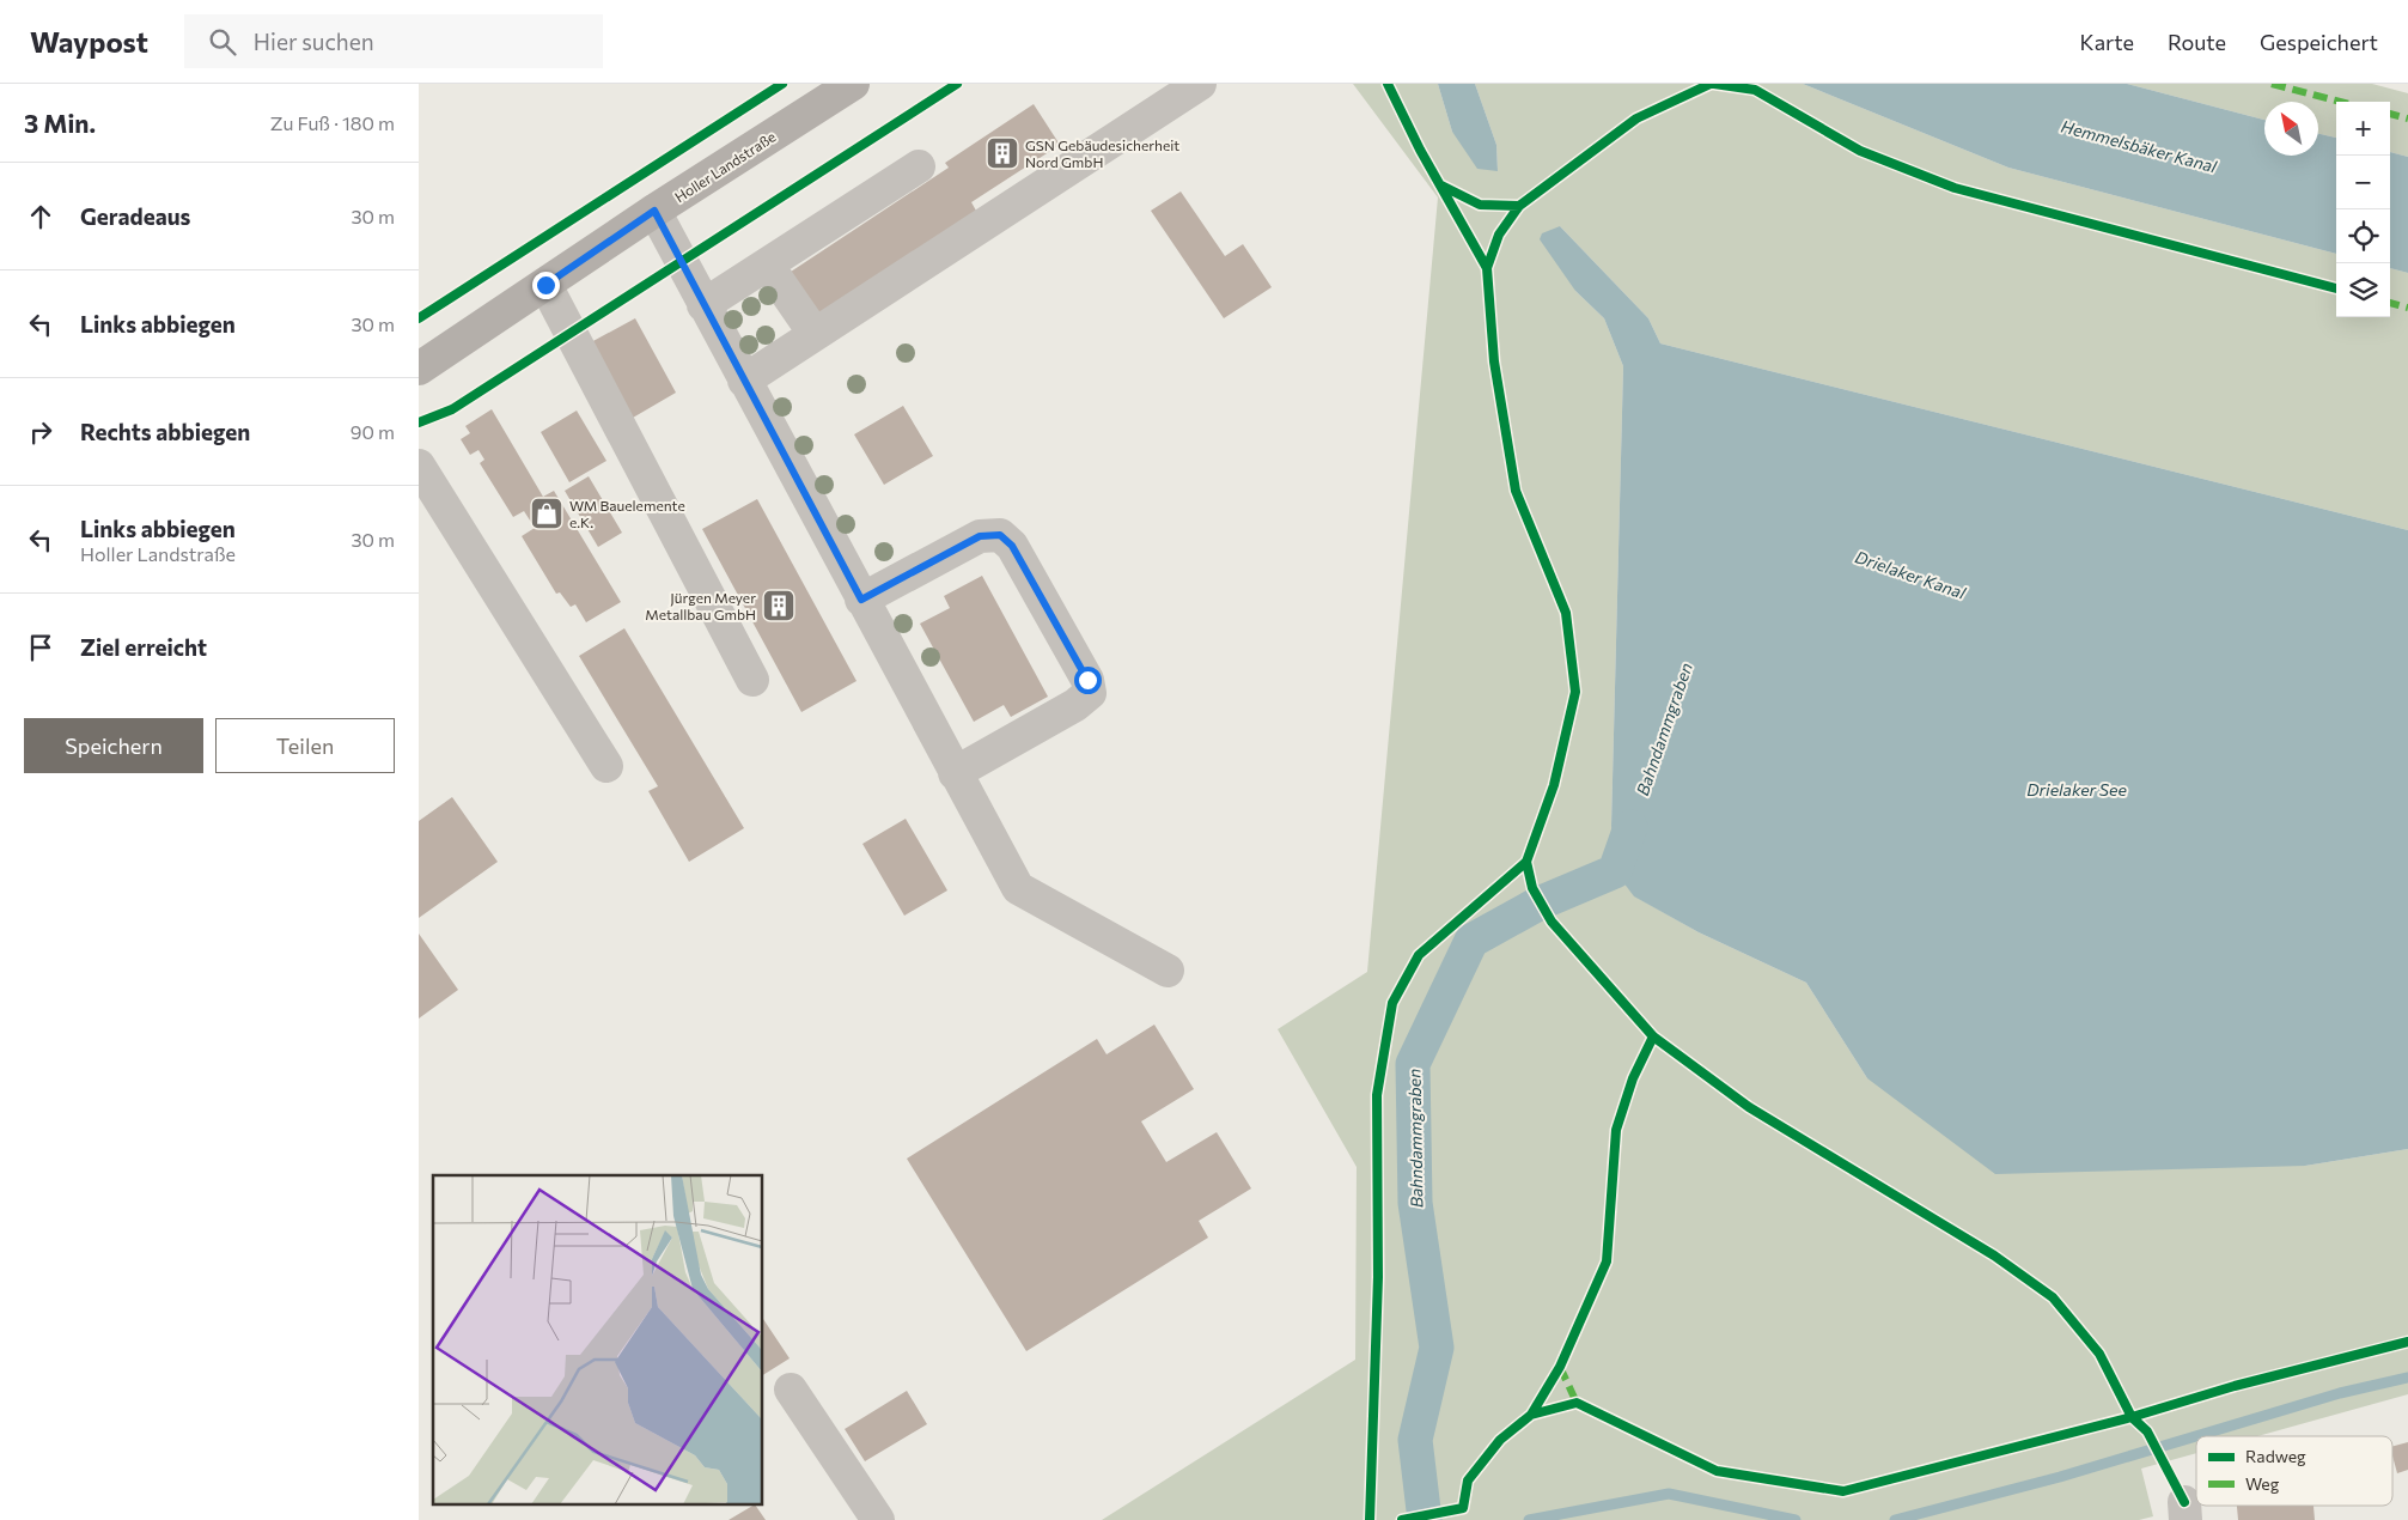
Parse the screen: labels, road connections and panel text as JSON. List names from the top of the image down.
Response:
{
  "streets": {
    "main road": ["Holler Landstraße"]
  },
  "water": [
    "Hemmelsbäker Kanal",
    "Drielaker Kanal",
    "Bahndammgraben",
    "Drielaker See"
  ],
  "places": {
    "building": ["GSN Gebäudesicherheit Nord GmbH", "Jürgen Meyer Metallbau GmbH"],
    "shop": ["WM Bauelemente e.K."]
  },
  "legend": ["Radweg", "Weg"],
  "north": "top left",
  "page": {
    "header": "Waypost",
    "search": "Hier suchen",
    "nav": ["Karte", "Route", "Gespeichert"],
    "heading": ["3 Min.", "Zu Fuß · 180 m"],
    "map_buttons": ["+", "−"],
    "list": [
      ["Geradeaus", "30 m"],
      ["Links abbiegen", "30 m"],
      ["Rechts abbiegen", "90 m"],
      ["Links abbiegen", "Holler Landstraße", "30 m"],
      "Ziel erreicht"
    ],
    "buttons": ["Speichern", "Teilen"]
  }
}
